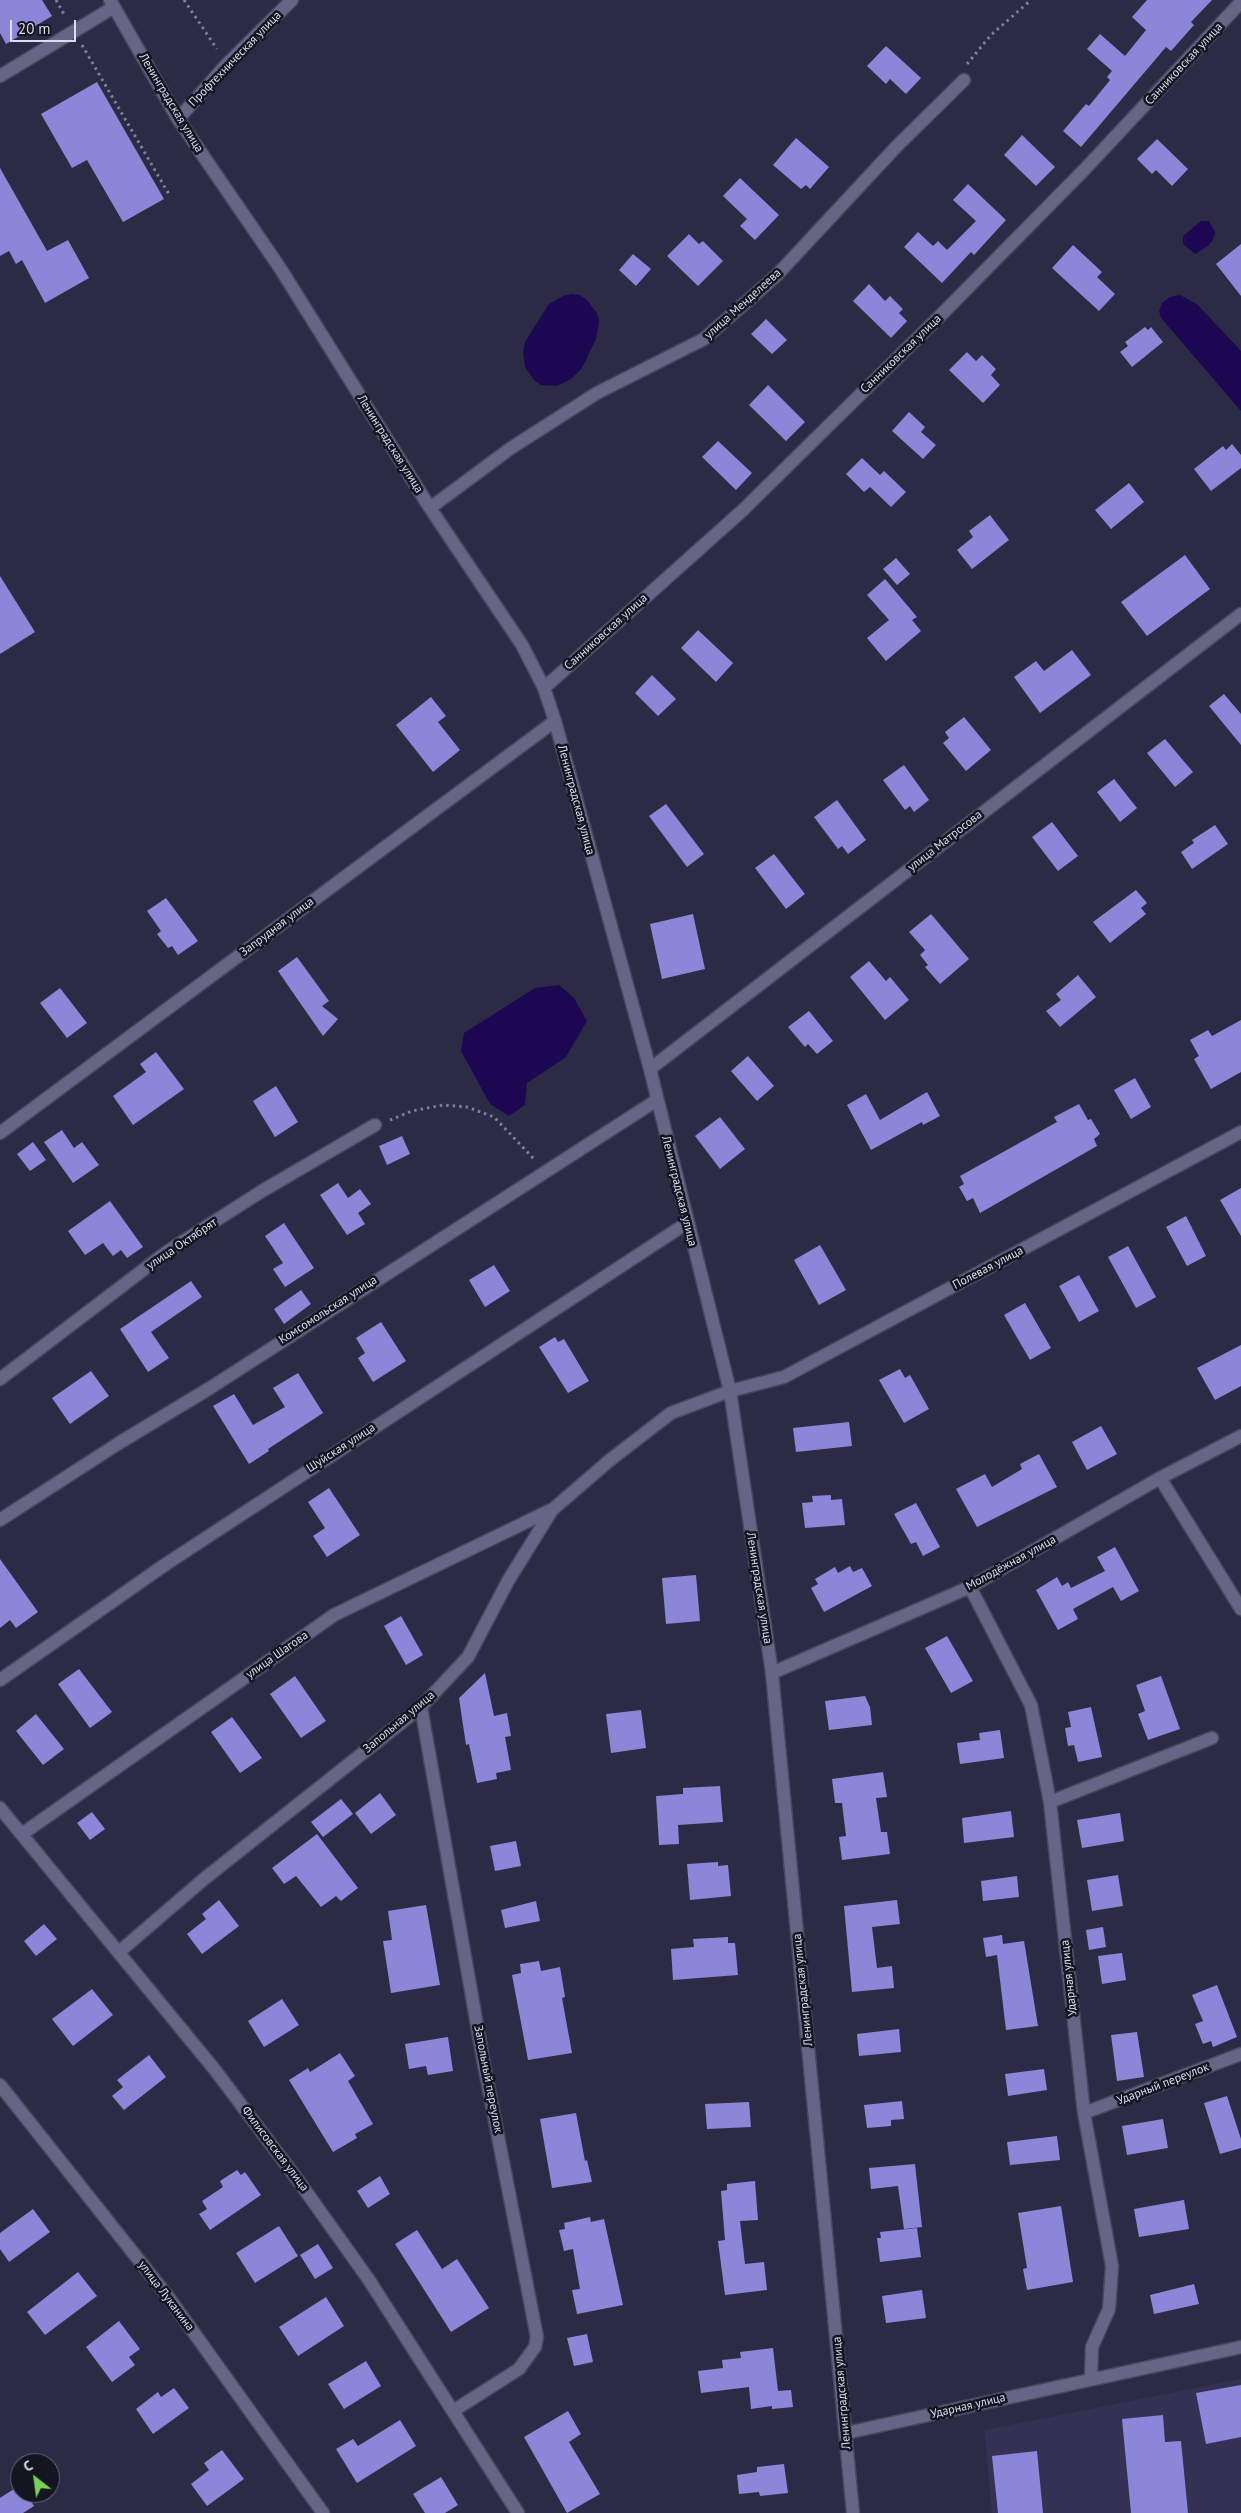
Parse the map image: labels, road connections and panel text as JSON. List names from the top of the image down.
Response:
{
  "streets": {
    "street": [
      "Профтехническая улица",
      "Санниковская улица",
      "Ленинградская улица",
      "улица Менделеева",
      "улица Матросова",
      "Запрудная улица",
      "улица Октябрят",
      "Полевая улица",
      "Комсомольская улица",
      "Шуйская улица",
      "Молодёжная улица",
      "улица Шагова",
      "Запольная улица",
      "Ударная улица",
      "Запольный переулок",
      "Ударный переулок",
      "Филисовская улица",
      "улица Луканина"
    ]
  },
  "crossings": [
    ["Профтехническая улица", "Ленинградская улица"],
    ["Санниковская улица", "Ленинградская улица"],
    ["Ленинградская улица", "улица Менделеева"],
    ["Ленинградская улица", "улица Матросова"],
    ["Ленинградская улица", "Запрудная улица"],
    ["Ленинградская улица", "Полевая улица"],
    ["Ленинградская улица", "Комсомольская улица"],
    ["Ленинградская улица", "Шуйская улица"],
    ["Ленинградская улица", "Молодёжная улица"],
    ["Ленинградская улица", "Запольная улица"],
    ["Ленинградская улица", "Ударная улица"],
    ["Полевая улица", "Запольная улица"],
    ["Молодёжная улица", "Ударная улица"],
    ["улица Шагова", "Запольная улица"],
    ["улица Шагова", "Филисовская улица"],
    ["Запольная улица", "Запольный переулок"],
    ["Запольная улица", "Филисовская улица"],
    ["Ударная улица", "Ударный переулок"],
    ["Запольный переулок", "Филисовская улица"]
  ],
  "scale_bar": "20 m",
  "north": "top left"
}
